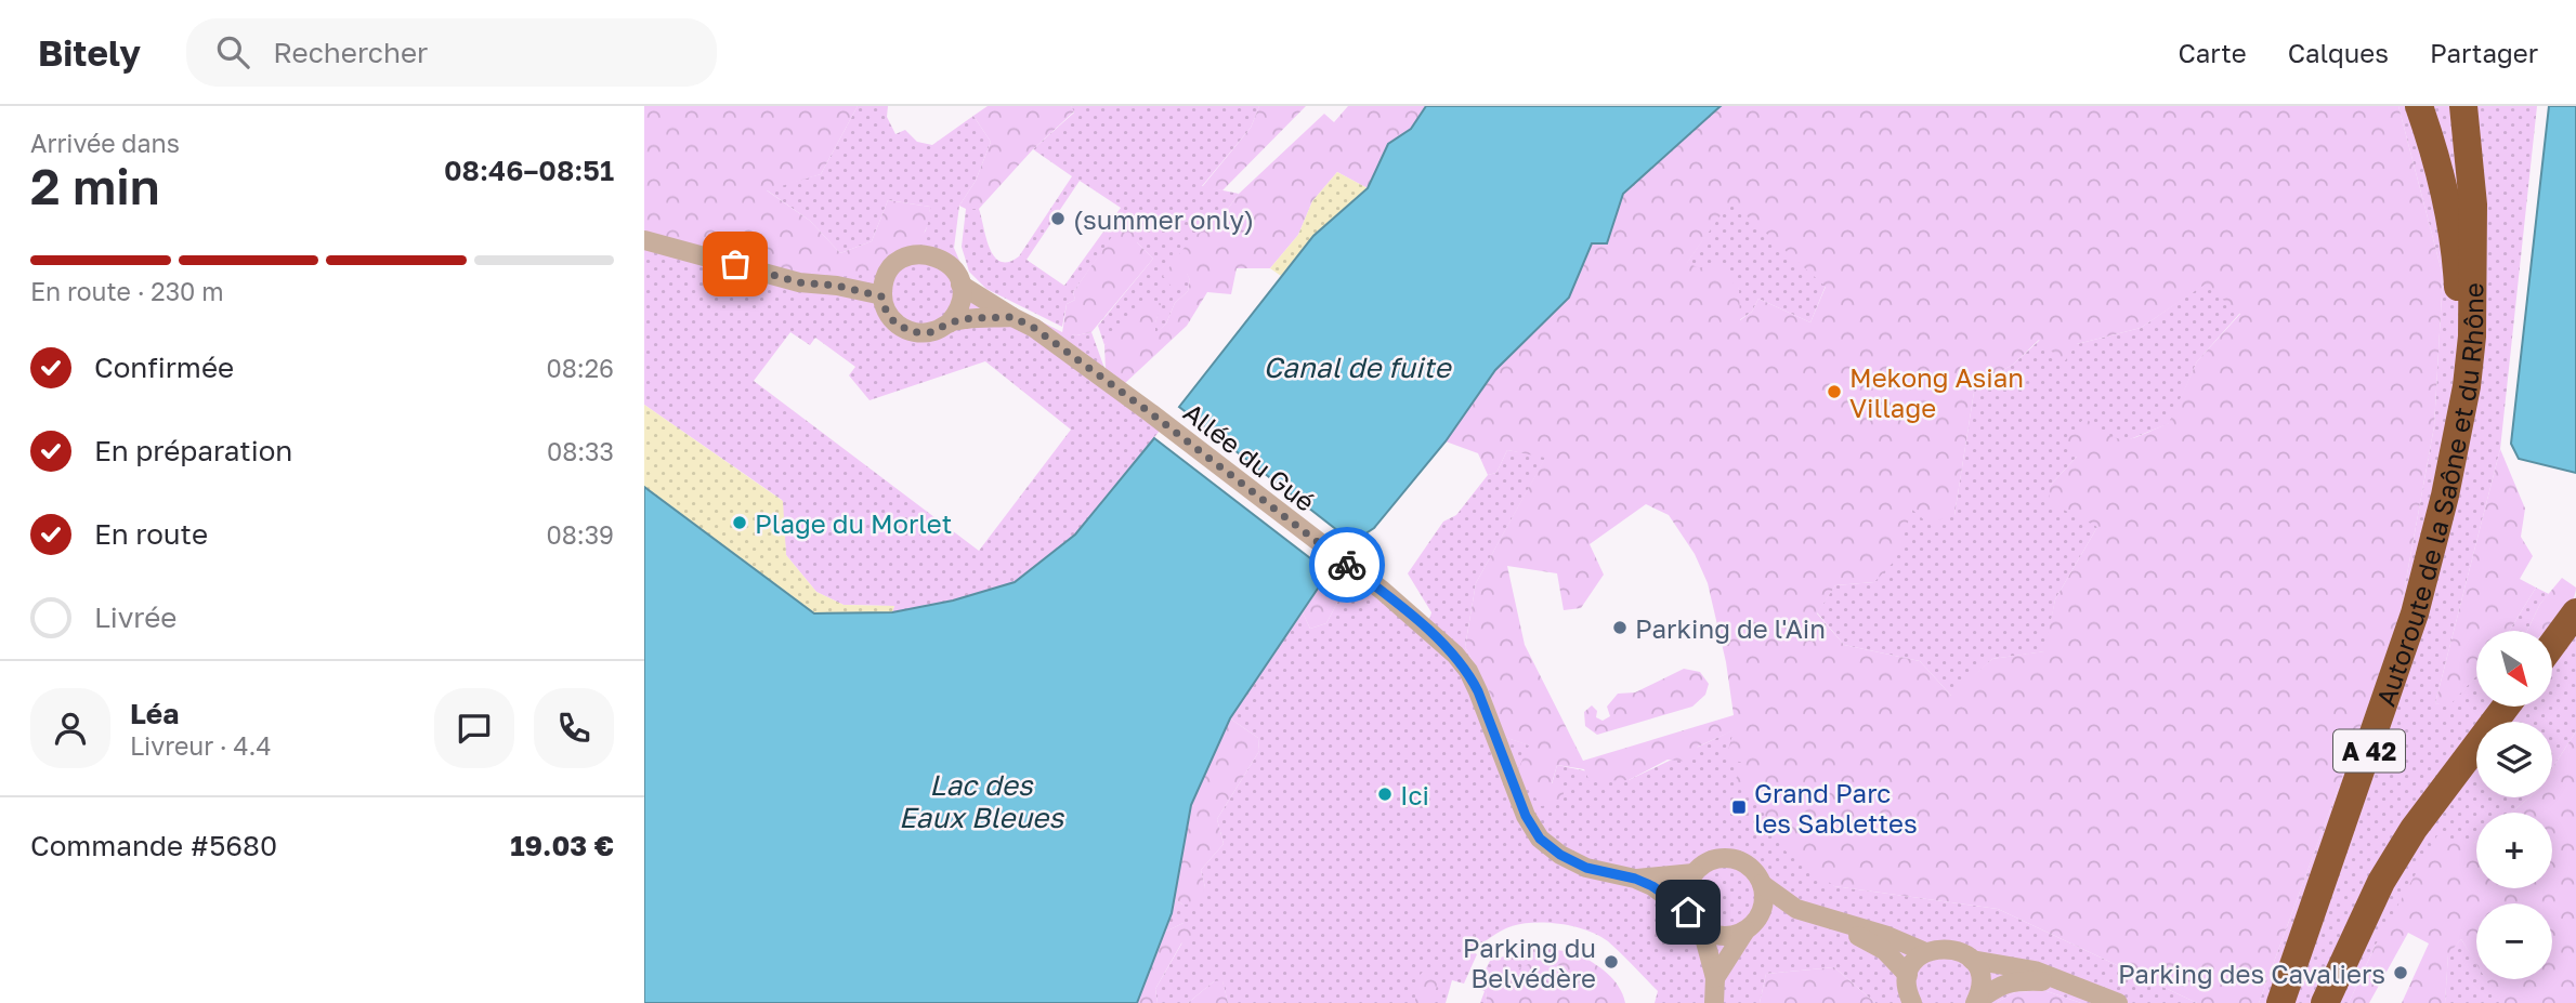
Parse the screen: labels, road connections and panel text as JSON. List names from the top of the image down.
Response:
{
  "streets": {
    "highway": ["Autoroute de la Saône et du Rhône", "A 42"],
    "street": ["Allée du Gué"]
  },
  "water": ["Canal de fuite", "Lac des Eaux Bleues"],
  "places": {
    "other": [
      "(summer only)",
      "Mekong Asian Village",
      "Plage du Morlet",
      "Parking de l'Ain",
      "Ici",
      "Parking du Belvédère",
      "Parking des Cavaliers"
    ],
    "transit": ["Grand Parc les Sablettes"]
  },
  "north": "bottom right",
  "page": {
    "header": "Bitely",
    "search": "Rechercher",
    "nav": ["Carte", "Calques", "Partager"],
    "heading": ["2 min", "Arrivée dans", "08:46–08:51"],
    "panel": [
      "Léa",
      "Livreur · 4.4",
      "Commande #5680",
      "19.03 €"
    ],
    "bar": "En route · 230 m",
    "list": [
      ["Confirmée", "08:26"],
      ["En préparation", "08:33"],
      ["En route", "08:39"],
      "Livrée"
    ],
    "map_buttons": ["+", "−"]
  }
}
